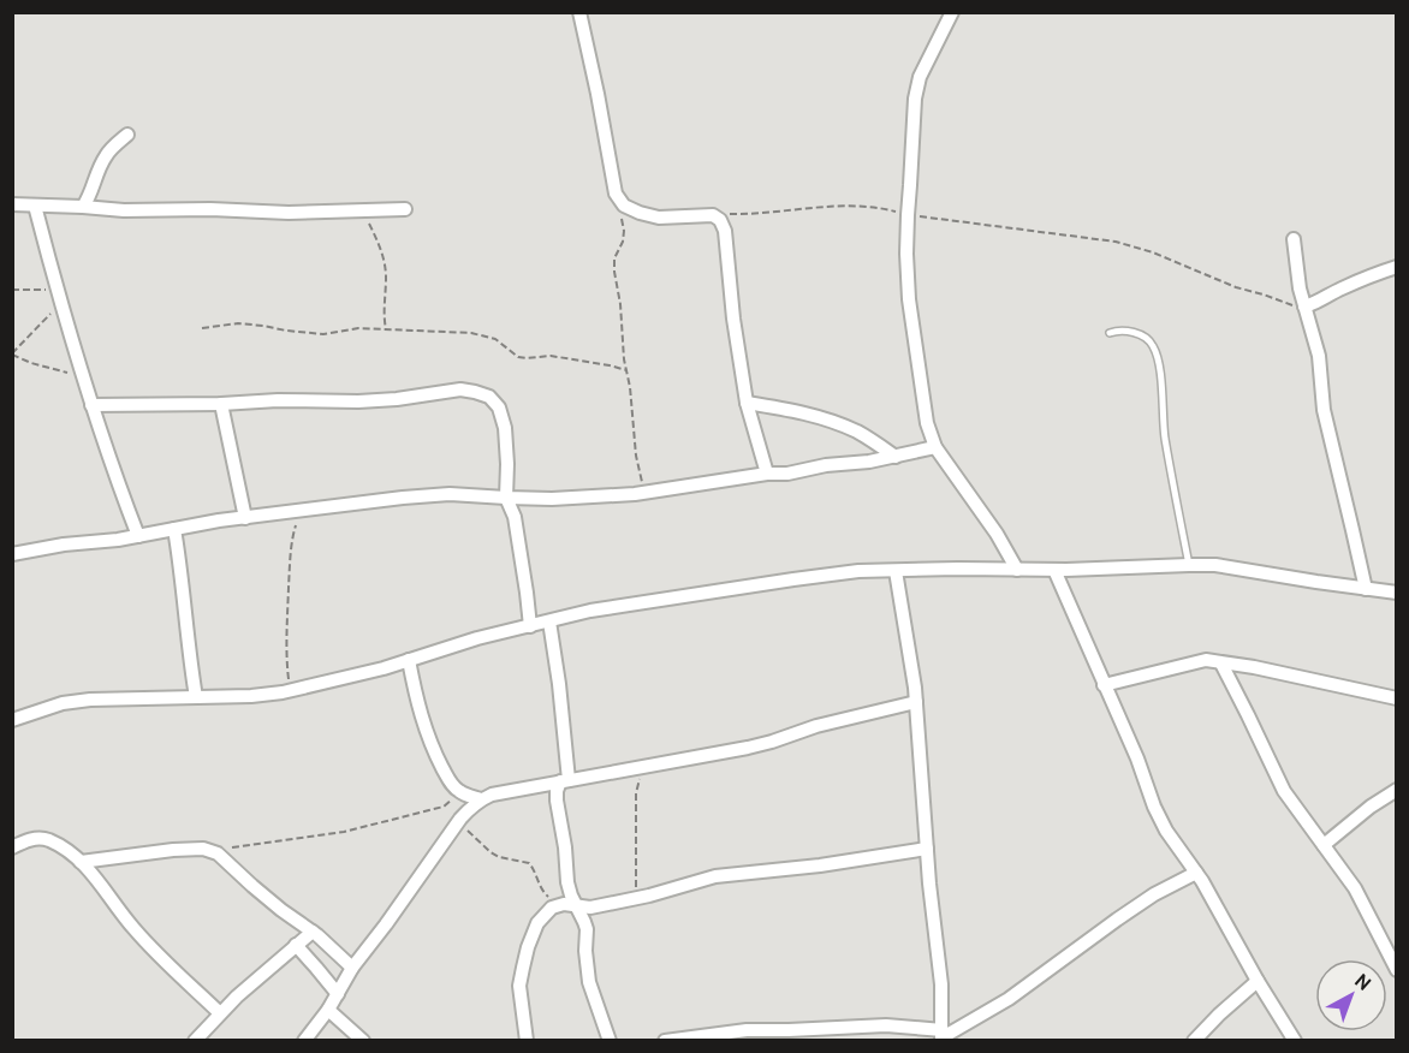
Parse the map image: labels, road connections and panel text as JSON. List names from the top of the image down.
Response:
{
  "north": "top right"
}
